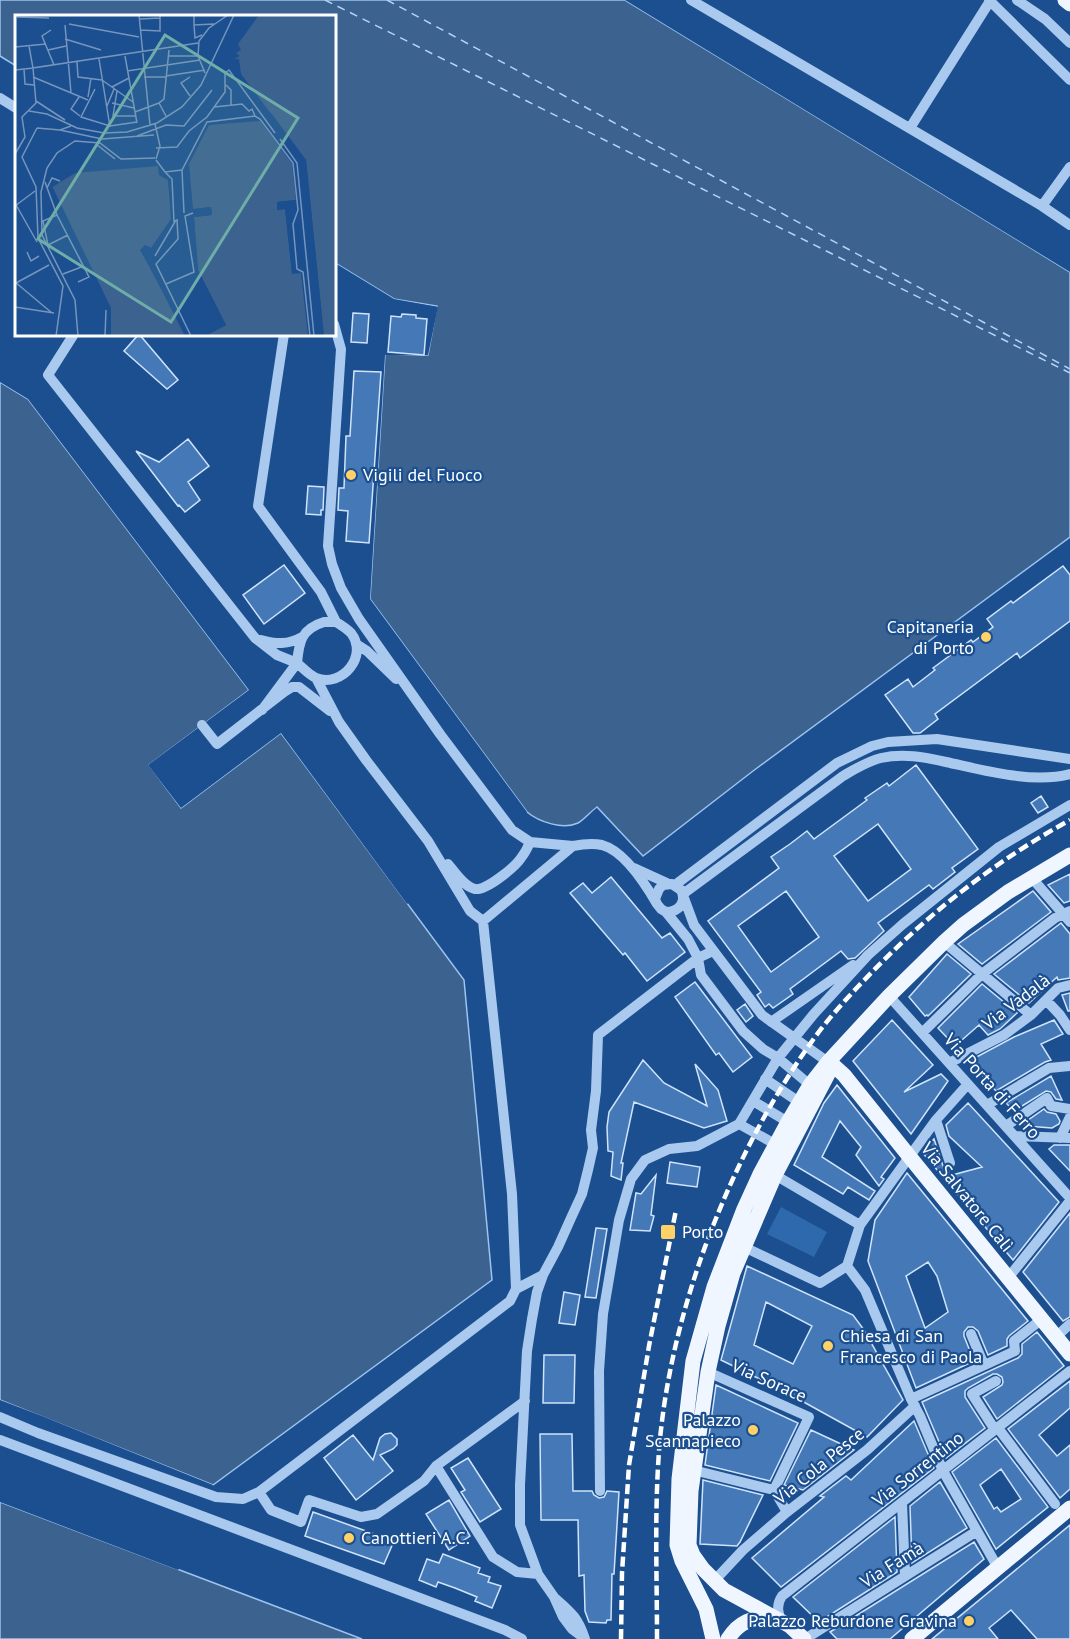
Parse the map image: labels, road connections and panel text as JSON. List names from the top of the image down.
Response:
{
  "streets": {
    "main road": ["Via Salvatore Calì"],
    "street": [
      "Via Vadalà",
      "Via Porta di Ferro",
      "Via Sorace",
      "Via Cola Pesce",
      "Via Sorrentino",
      "Via Famà"
    ]
  },
  "crossings": [
    ["Via Vadalà", "Via Porta di Ferro"],
    ["Via Salvatore Calì", "Via Cola Pesce"]
  ],
  "places": {
    "other": [
      "Vigili del Fuoco",
      "Capitaneria di Porto",
      "Chiesa di San Francesco di Paola",
      "Palazzo Scannapieco",
      "Canottieri A.C.",
      "Palazzo Reburdone Gravina"
    ],
    "transit": ["Porto"]
  }
}
